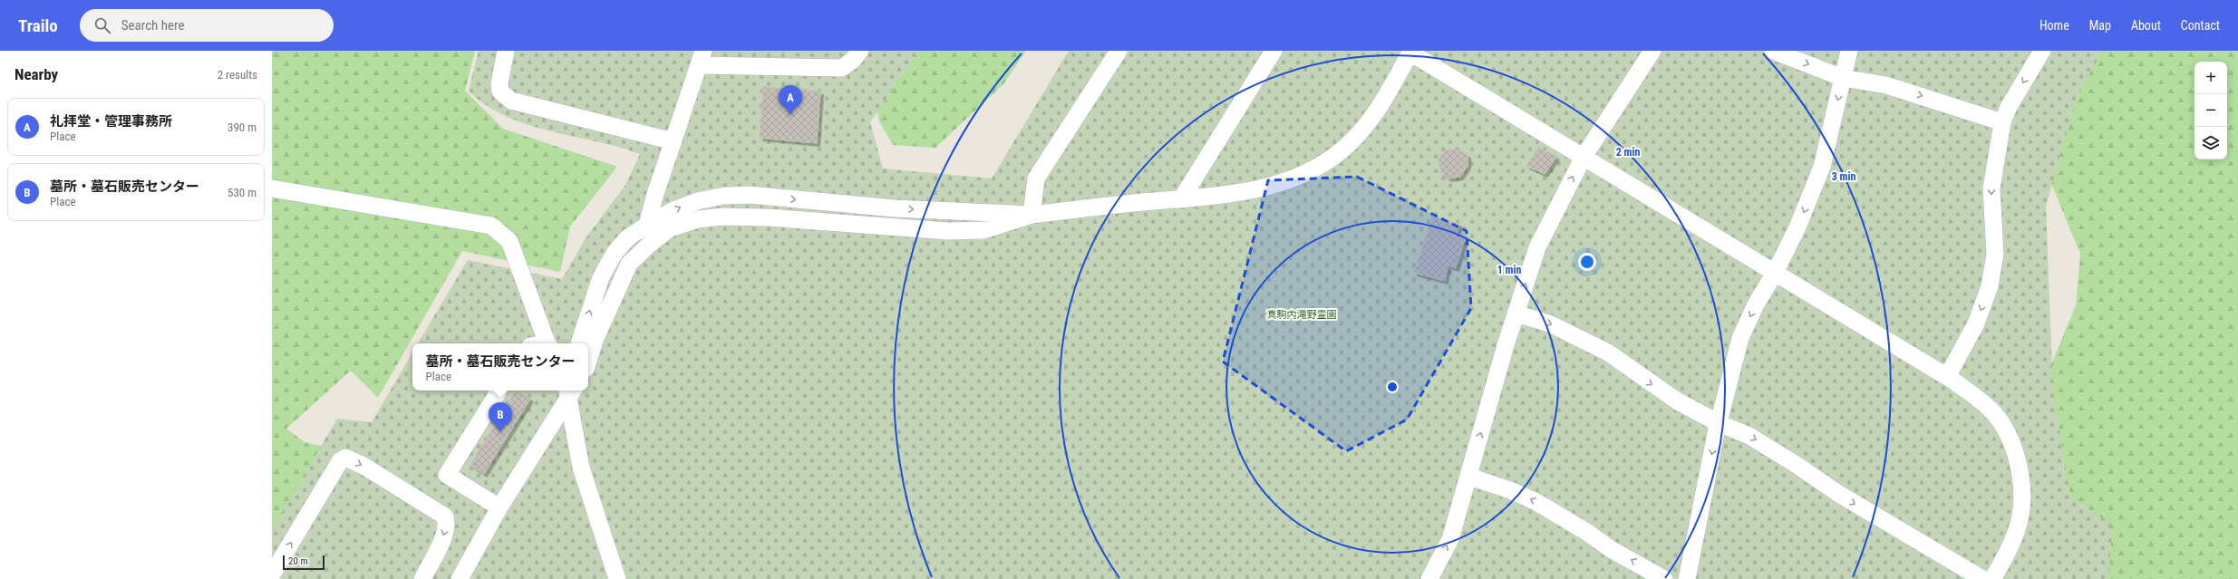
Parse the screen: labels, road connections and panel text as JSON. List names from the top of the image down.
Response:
{
  "parks": ["真駒内滝野霊園"],
  "scale_bar": "20 m",
  "page": {
    "header": "Trailo",
    "search": "Search here",
    "nav": [
      "Home",
      "Map",
      "About",
      "Contact"
    ],
    "heading": ["Nearby", "2 results"],
    "map_buttons": ["+", "−"],
    "pins": ["A", "B"],
    "list": [
      {
        "mark": "A",
        "name": "礼拝堂・管理事務所",
        "note": "Place",
        "value": "390 m"
      },
      {
        "mark": "B",
        "name": "墓所・墓石販売センター",
        "note": "Place",
        "value": "530 m"
      }
    ],
    "popup": ["墓所・墓石販売センター", "Place"],
    "scale": "20 m"
  },
  "rings": ["2 min", "3 min", "1 min"]
}
